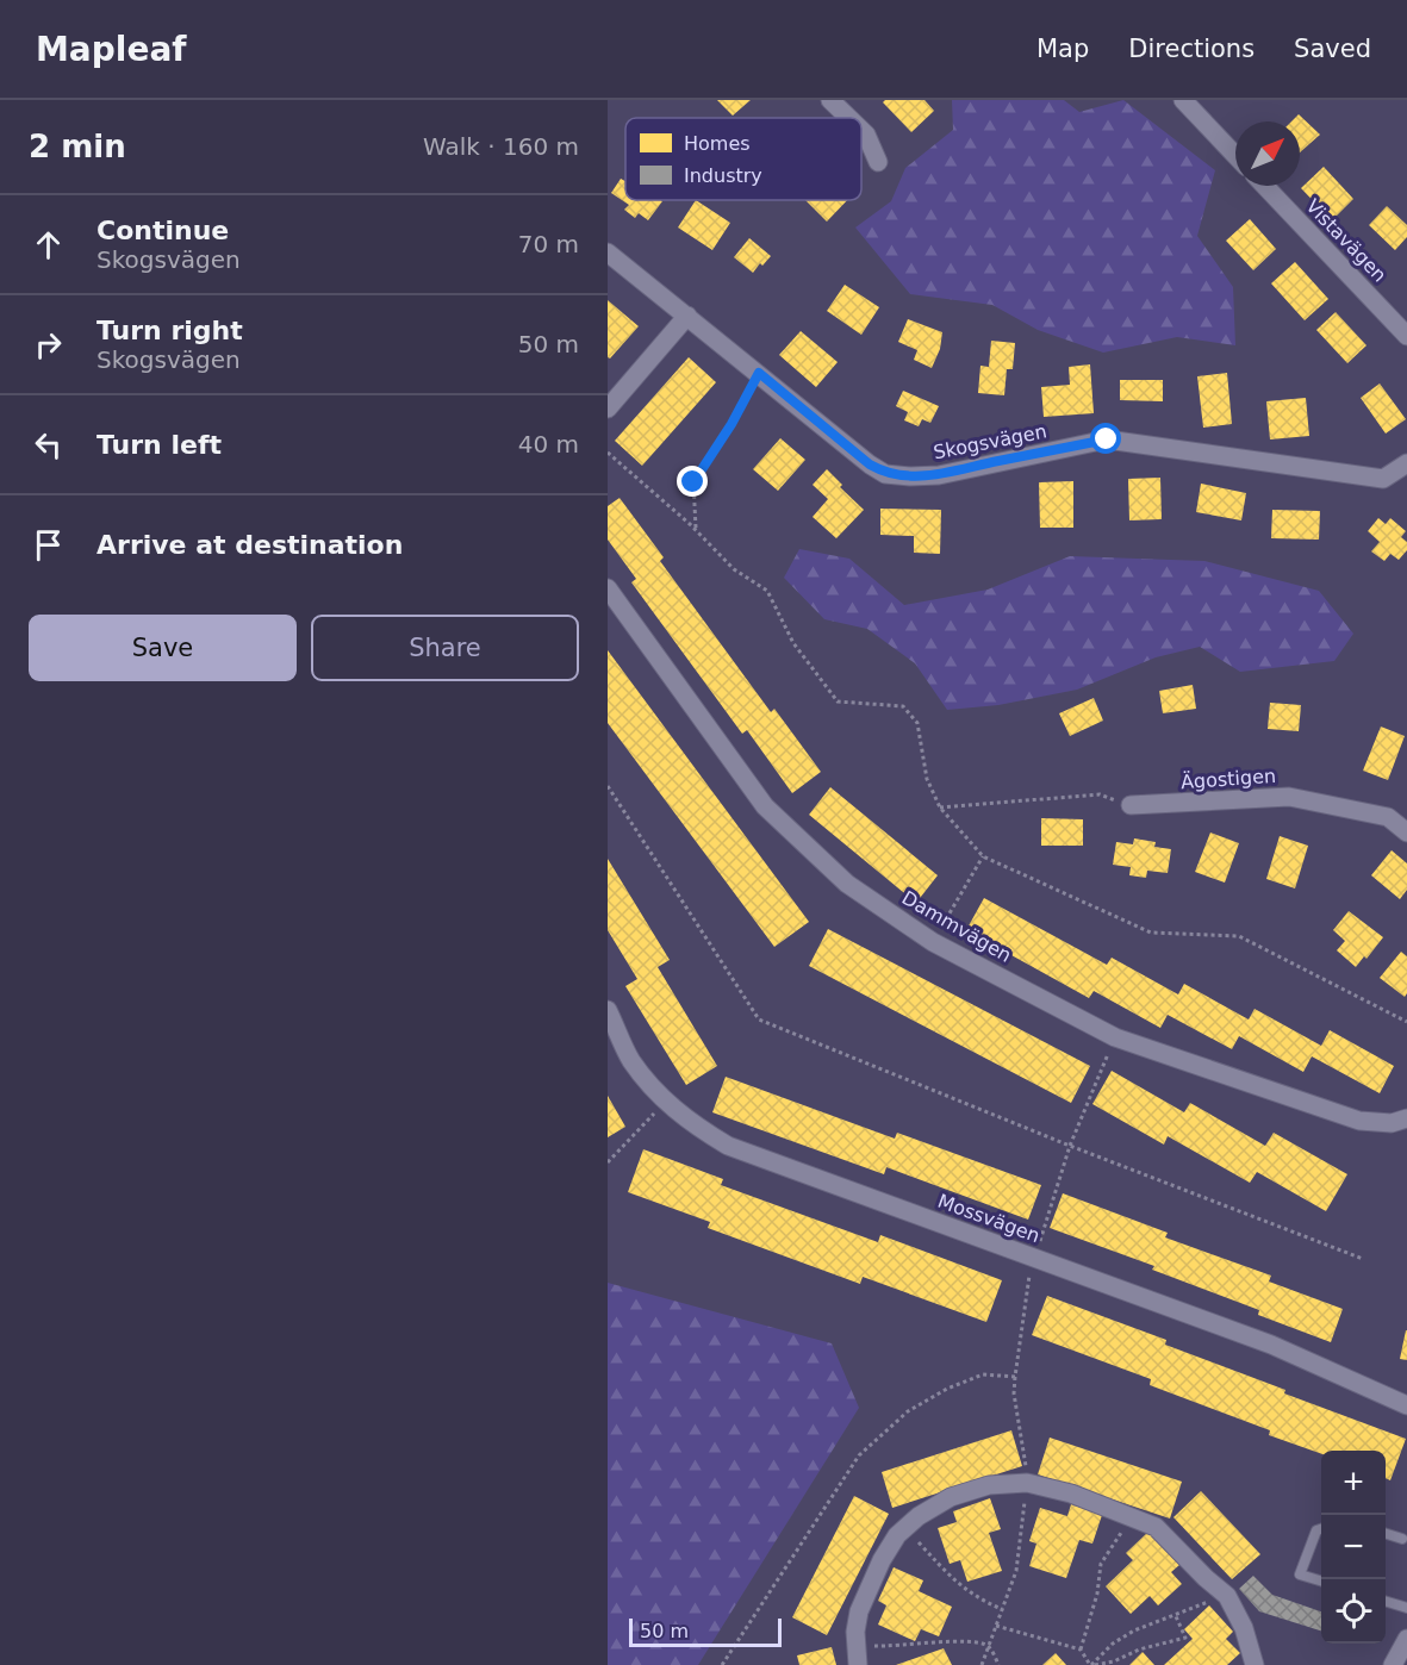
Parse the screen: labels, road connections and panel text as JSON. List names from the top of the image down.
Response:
{
  "streets": {
    "street": [
      "Vistavägen",
      "Skogsvägen",
      "Ägostigen",
      "Dammvägen",
      "Mossvägen"
    ]
  },
  "legend": ["Homes", "Industry"],
  "scale_bar": "50 m",
  "north": "top right",
  "page": {
    "header": "Mapleaf",
    "nav": ["Map", "Directions", "Saved"],
    "heading": ["2 min", "Walk · 160 m"],
    "list": [
      ["Continue", "Skogsvägen", "70 m"],
      ["Turn right", "Skogsvägen", "50 m"],
      ["Turn left", "40 m"],
      "Arrive at destination"
    ],
    "buttons": ["Save", "Share"],
    "map_buttons": ["+", "−"],
    "scale": "50 m"
  }
}
